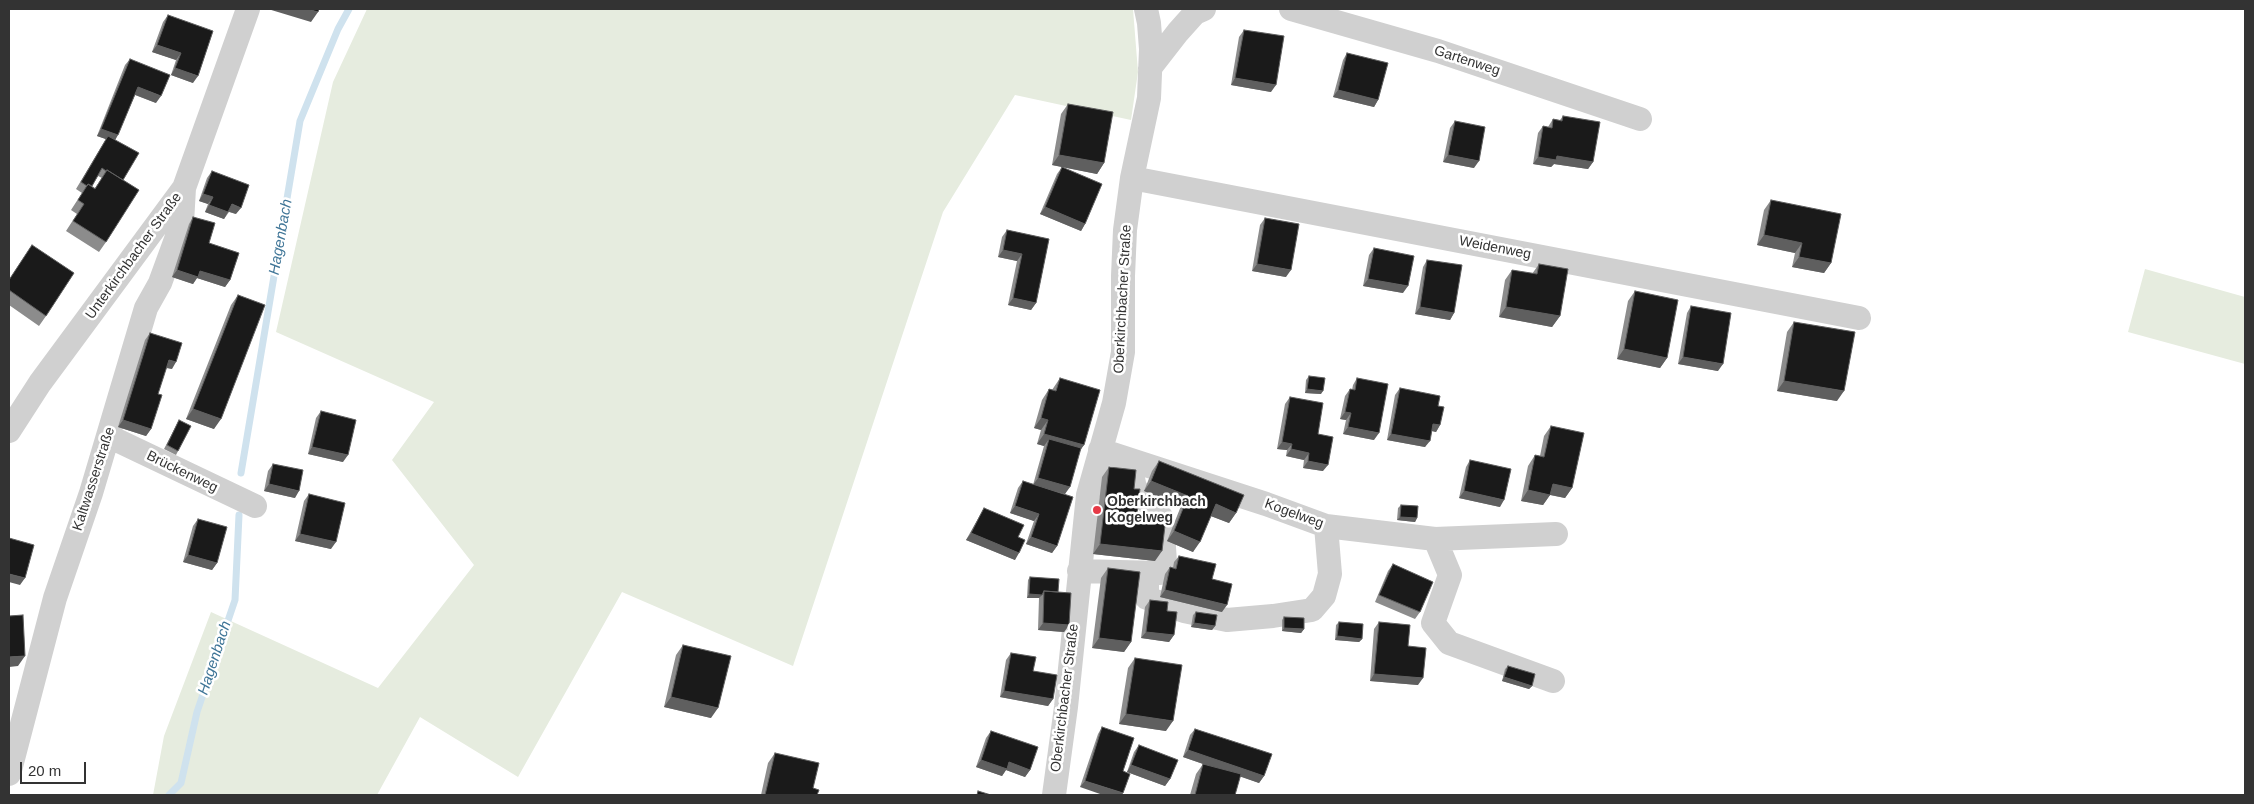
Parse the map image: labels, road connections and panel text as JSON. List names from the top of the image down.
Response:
{
  "streets": {
    "street": [
      "Gartenweg",
      "Weidenweg",
      "Unterkirchbacher Straße",
      "Oberkirchbacher Straße",
      "Brückenweg",
      "Kaltwasserstraße",
      "Kogelweg"
    ]
  },
  "crossings": [
    ["Weidenweg", "Oberkirchbacher Straße"],
    ["Unterkirchbacher Straße", "Kaltwasserstraße"],
    ["Oberkirchbacher Straße", "Kogelweg"],
    ["Brückenweg", "Kaltwasserstraße"]
  ],
  "water": ["Hagenbach"],
  "places": ["Oberkirchbach Kogelweg"],
  "scale_bar": "20 m"
}
